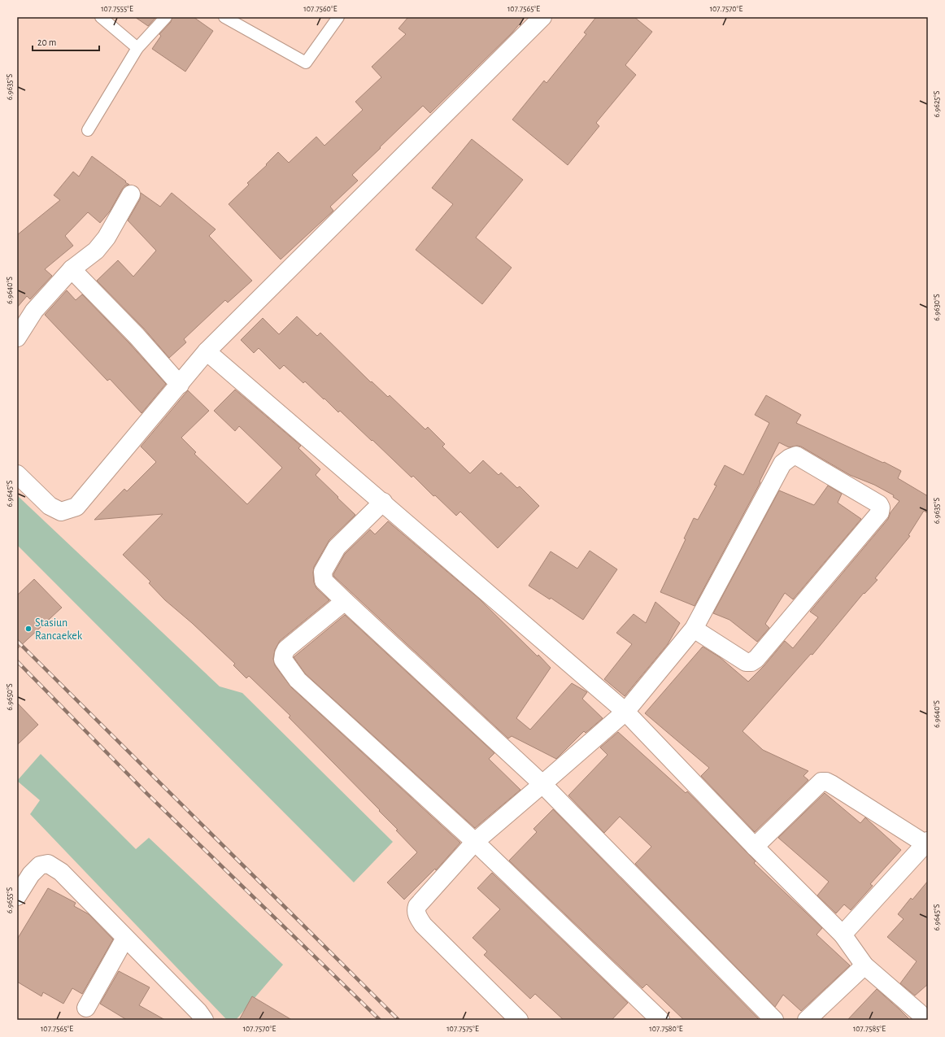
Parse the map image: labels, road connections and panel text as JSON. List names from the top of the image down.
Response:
{
  "places": ["Stasiun Rancaekek"],
  "scale_bar": "20 m",
  "coordinates": [
    "107.7555°E",
    "107.7560°E",
    "107.7565°E",
    "107.7570°E",
    "6.9635°S",
    "6.9625°S",
    "6.9640°S",
    "6.9630°S",
    "6.9645°S",
    "6.9650°S",
    "6.9655°S",
    "107.7575°E",
    "107.7580°E",
    "107.7585°E"
  ]
}
